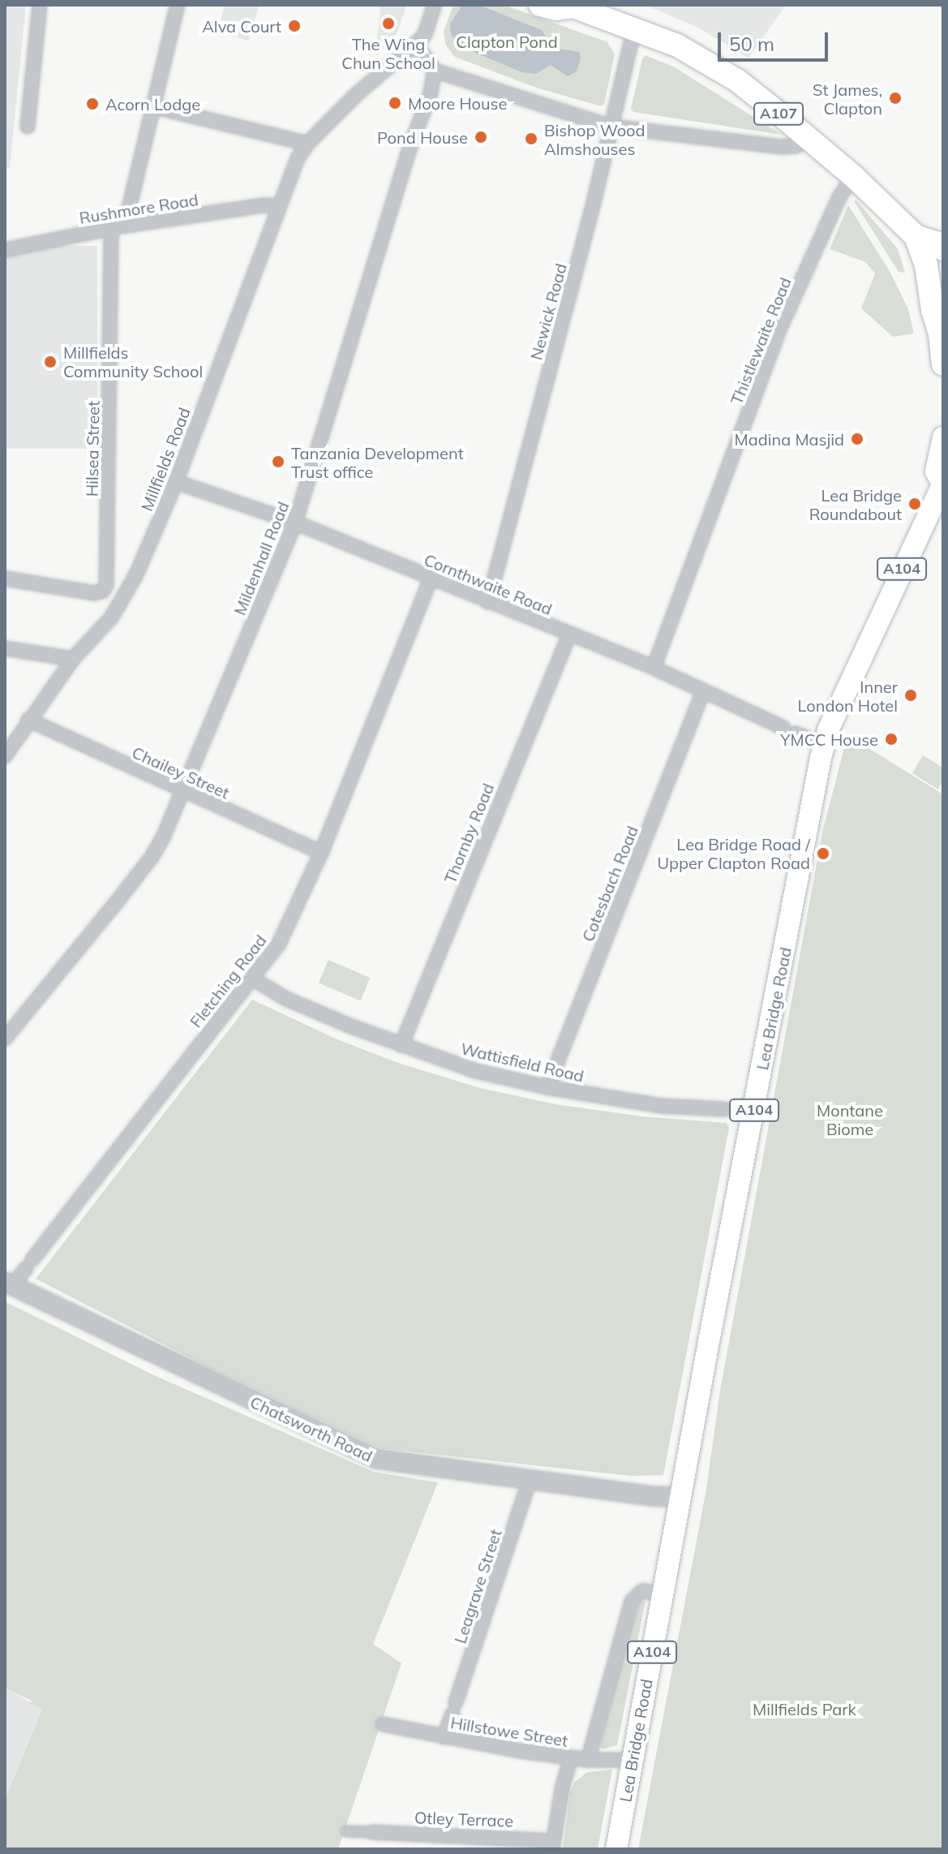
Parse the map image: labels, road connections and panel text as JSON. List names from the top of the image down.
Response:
{
  "streets": {
    "highway": ["A107"],
    "main road": ["A104", "Lea Bridge Road"],
    "street": [
      "Rushmore Road",
      "Newick Road",
      "Thistlewaite Road",
      "Hilsea Street",
      "Millfields Road",
      "Mildenhall Road",
      "Cornthwaite Road",
      "Chailey Street",
      "Thornby Road",
      "Cotesbach Road",
      "Fletching Road",
      "Wattisfield Road",
      "Chatsworth Road",
      "Leagrave Street",
      "Hillstowe Street",
      "Otley Terrace"
    ]
  },
  "crossings": [
    ["A107", "Newick Road"],
    ["A107", "Thistlewaite Road"],
    ["Rushmore Road", "Hilsea Street"],
    ["Rushmore Road", "Millfields Road"],
    ["Newick Road", "Cornthwaite Road"],
    ["Thistlewaite Road", "Cornthwaite Road"],
    ["Millfields Road", "Cornthwaite Road"],
    ["Millfields Road", "Chailey Street"],
    ["Mildenhall Road", "Cornthwaite Road"],
    ["Mildenhall Road", "Chailey Street"],
    ["Cornthwaite Road", "Thornby Road"],
    ["Cornthwaite Road", "Cotesbach Road"],
    ["Cornthwaite Road", "Fletching Road"],
    ["Cornthwaite Road", "Lea Bridge Road"],
    ["Chailey Street", "Fletching Road"],
    ["Thornby Road", "Wattisfield Road"],
    ["Cotesbach Road", "Wattisfield Road"],
    ["Fletching Road", "Wattisfield Road"],
    ["Fletching Road", "Chatsworth Road"],
    ["Lea Bridge Road", "Chatsworth Road"],
    ["Lea Bridge Road", "Hillstowe Street"],
    ["Chatsworth Road", "Leagrave Street"],
    ["Leagrave Street", "Hillstowe Street"]
  ],
  "parks": ["Clapton Pond", "Montane Biome", "Millfields Park"],
  "places": [
    "The Wing Chun School",
    "Alva Court",
    "St James, Clapton",
    "Moore House",
    "Acorn Lodge",
    "Pond House",
    "Bishop Wood Almshouses",
    "Millfields Community School",
    "Madina Masjid",
    "Tanzania Development Trust office",
    "Lea Bridge Roundabout",
    "Inner London Hotel",
    "YMCC House",
    "Lea Bridge Road / Upper Clapton Road"
  ],
  "scale_bar": "50 m"
}
